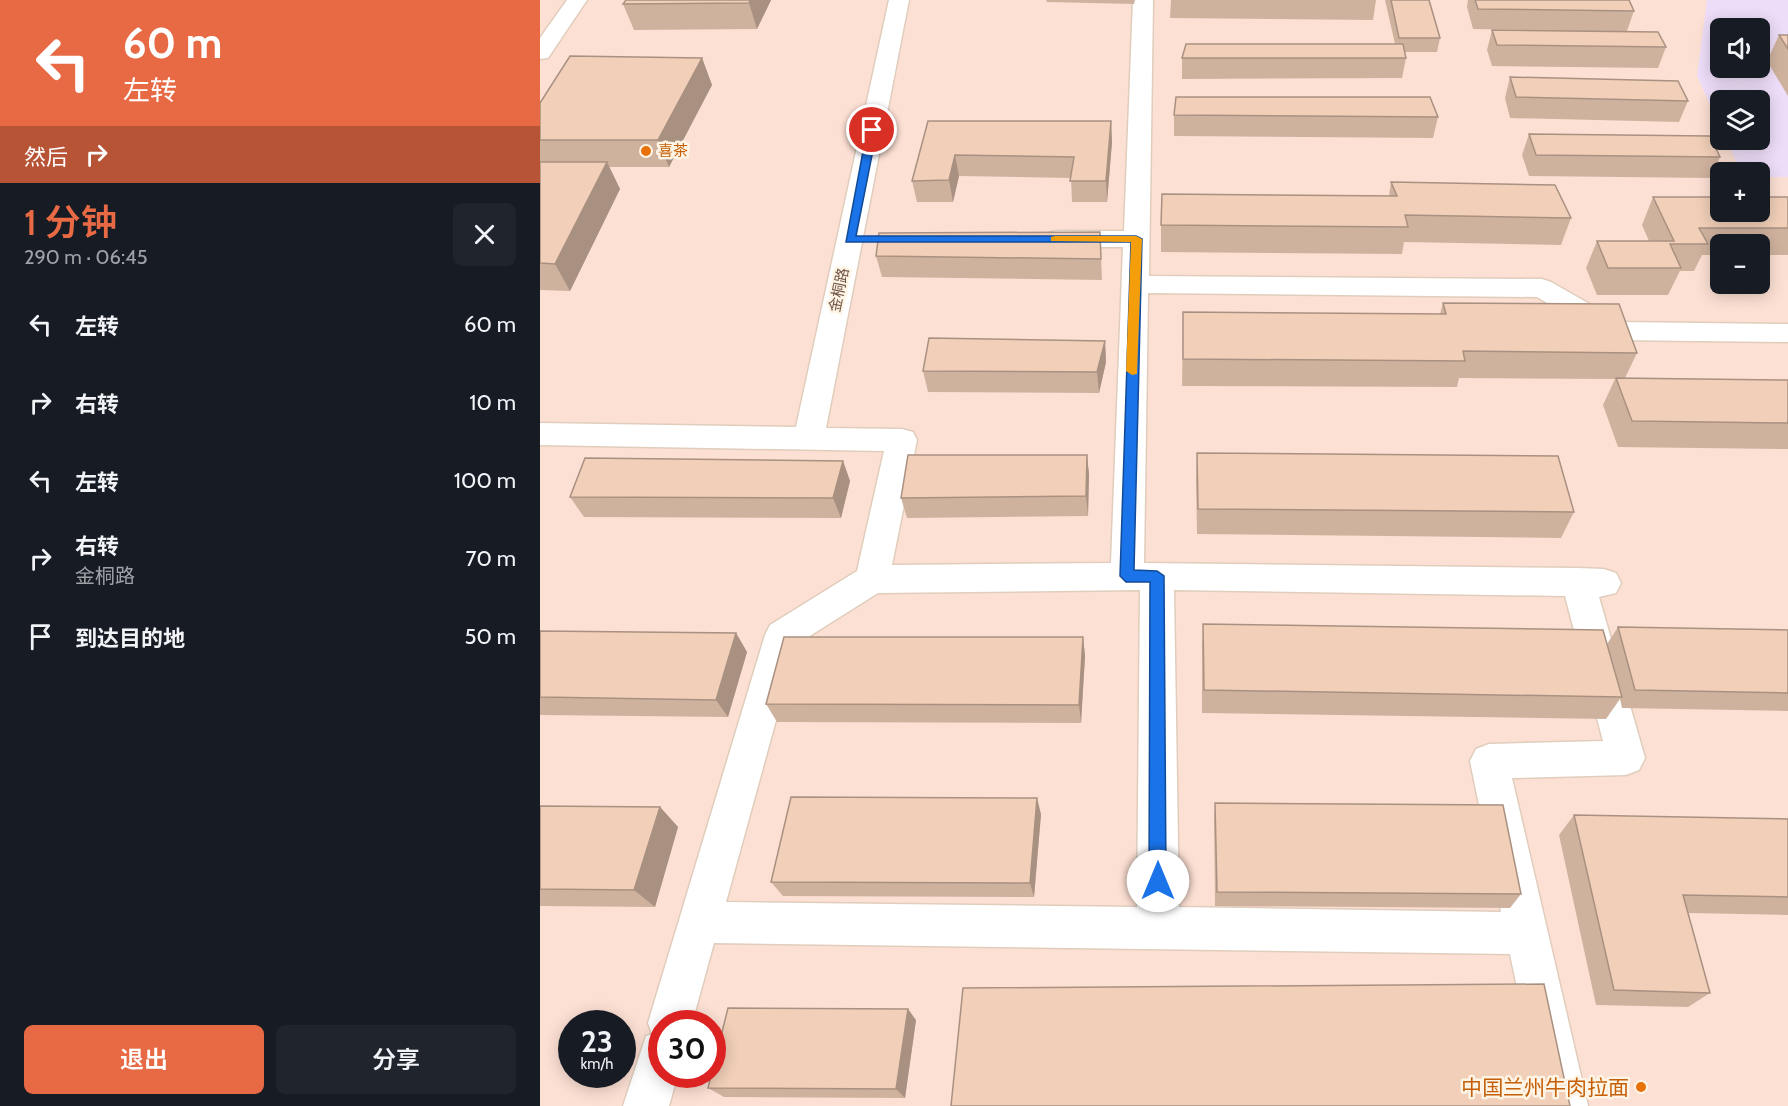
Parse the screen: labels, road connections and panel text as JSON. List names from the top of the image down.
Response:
{
  "streets": {
    "street": ["金桐路"]
  },
  "places": ["喜茶", "中国兰州牛肉拉面"],
  "page": {
    "turn": ["60 m", "左转"],
    "map_buttons": ["+", "−"],
    "then": "然后",
    "heading": ["1 分钟", "290 m · 06:45"],
    "list": [
      {
        "name": "左转",
        "value": "60 m"
      },
      {
        "name": "右转",
        "value": "10 m"
      },
      {
        "name": "左转",
        "value": "100 m"
      },
      {
        "name": "右转",
        "note": "金桐路",
        "value": "70 m"
      },
      {
        "name": "到达目的地",
        "value": "50 m"
      }
    ],
    "speed": "23 km/h",
    "limit": "30",
    "buttons": ["退出", "分享"]
  }
}
